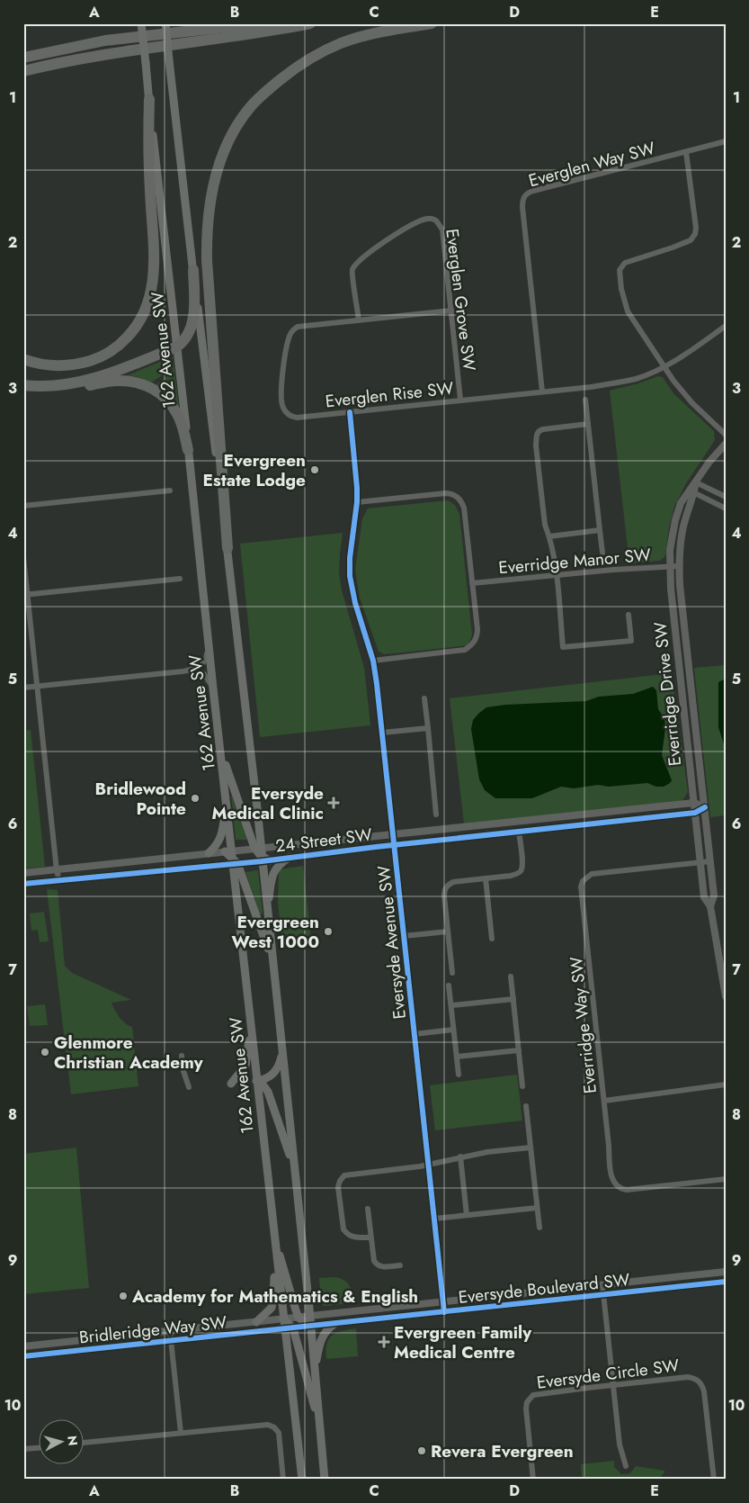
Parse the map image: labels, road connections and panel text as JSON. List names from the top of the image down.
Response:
{
  "streets": {
    "main road": ["162 Avenue SW"],
    "street": [
      "Everglen Way SW",
      "Everglen Grove SW",
      "Everglen Rise SW",
      "Everridge Manor SW",
      "Everridge Drive SW",
      "24 Street SW",
      "Eversyde Avenue SW",
      "Everridge Way SW",
      "Eversyde Boulevard SW",
      "Bridleridge Way SW",
      "Eversyde Circle SW"
    ]
  },
  "crossings": [
    ["Everglen Way SW", "Everglen Rise SW"],
    ["Everglen Grove SW", "Everglen Rise SW"],
    ["162 Avenue SW", "24 Street SW"],
    ["162 Avenue SW", "Bridleridge Way SW"],
    ["Everglen Rise SW", "Eversyde Avenue SW"],
    ["Everridge Manor SW", "Everridge Drive SW"],
    ["Everridge Drive SW", "24 Street SW"],
    ["Everridge Drive SW", "Everridge Way SW"],
    ["24 Street SW", "Eversyde Avenue SW"],
    ["Eversyde Avenue SW", "Eversyde Boulevard SW"],
    ["Eversyde Boulevard SW", "Bridleridge Way SW"]
  ],
  "places": {
    "other": [
      "Evergreen Estate Lodge",
      "Bridlewood Pointe",
      "Evergreen West 1000",
      "Glenmore Christian Academy",
      "Academy for Mathematics & English",
      "Revera Evergreen"
    ],
    "health": ["Eversyde Medical Clinic", "Evergreen Family Medical Centre"]
  },
  "north": "right",
  "grid": {
    "columns": [
      "A",
      "B",
      "C",
      "D",
      "E"
    ],
    "rows": [
      "1",
      "2",
      "3",
      "4",
      "5",
      "6",
      "7",
      "8",
      "9",
      "10"
    ]
  }
}
